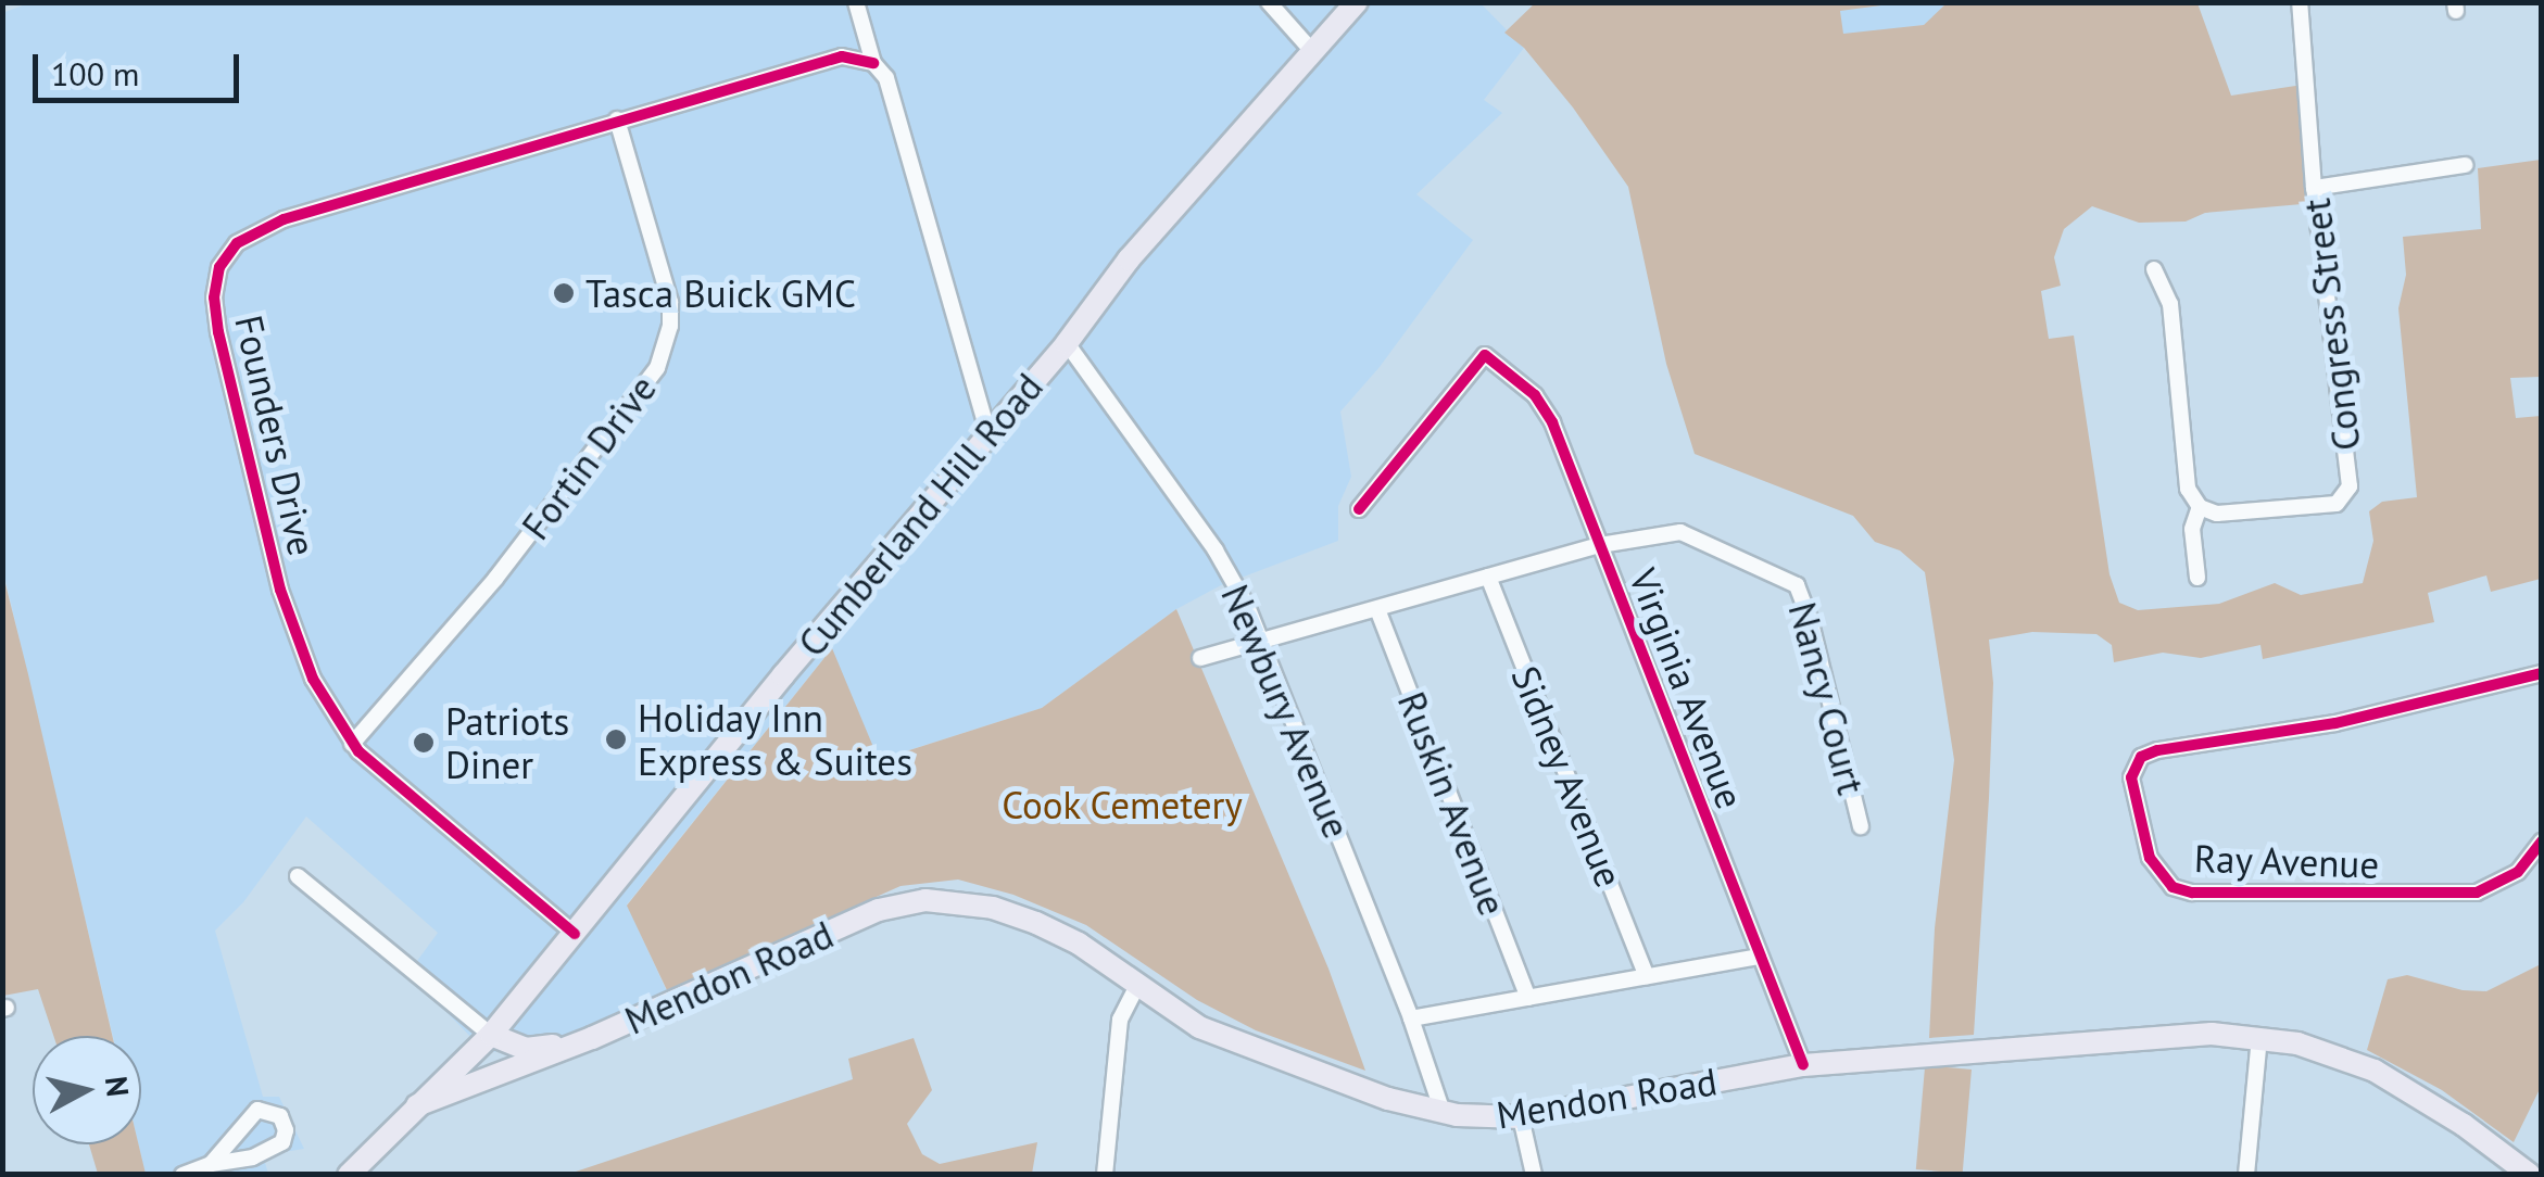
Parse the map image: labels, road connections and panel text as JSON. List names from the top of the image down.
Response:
{
  "streets": {
    "main road": ["Cumberland Hill Road", "Mendon Road"],
    "street": [
      "Congress Street",
      "Founders Drive",
      "Fortin Drive",
      "Virginia Avenue",
      "Nancy Court",
      "Newbury Avenue",
      "Sidney Avenue",
      "Ruskin Avenue",
      "Ray Avenue"
    ]
  },
  "crossings": [
    ["Founders Drive", "Fortin Drive"],
    ["Founders Drive", "Cumberland Hill Road"],
    ["Cumberland Hill Road", "Newbury Avenue"],
    ["Cumberland Hill Road", "Mendon Road"],
    ["Virginia Avenue", "Nancy Court"],
    ["Virginia Avenue", "Mendon Road"],
    ["Newbury Avenue", "Mendon Road"]
  ],
  "parks": ["Cook Cemetery"],
  "places": ["Tasca Buick GMC", "Holiday Inn Express & Suites", "Patriots Diner"],
  "scale_bar": "100 m",
  "north": "right"
}
